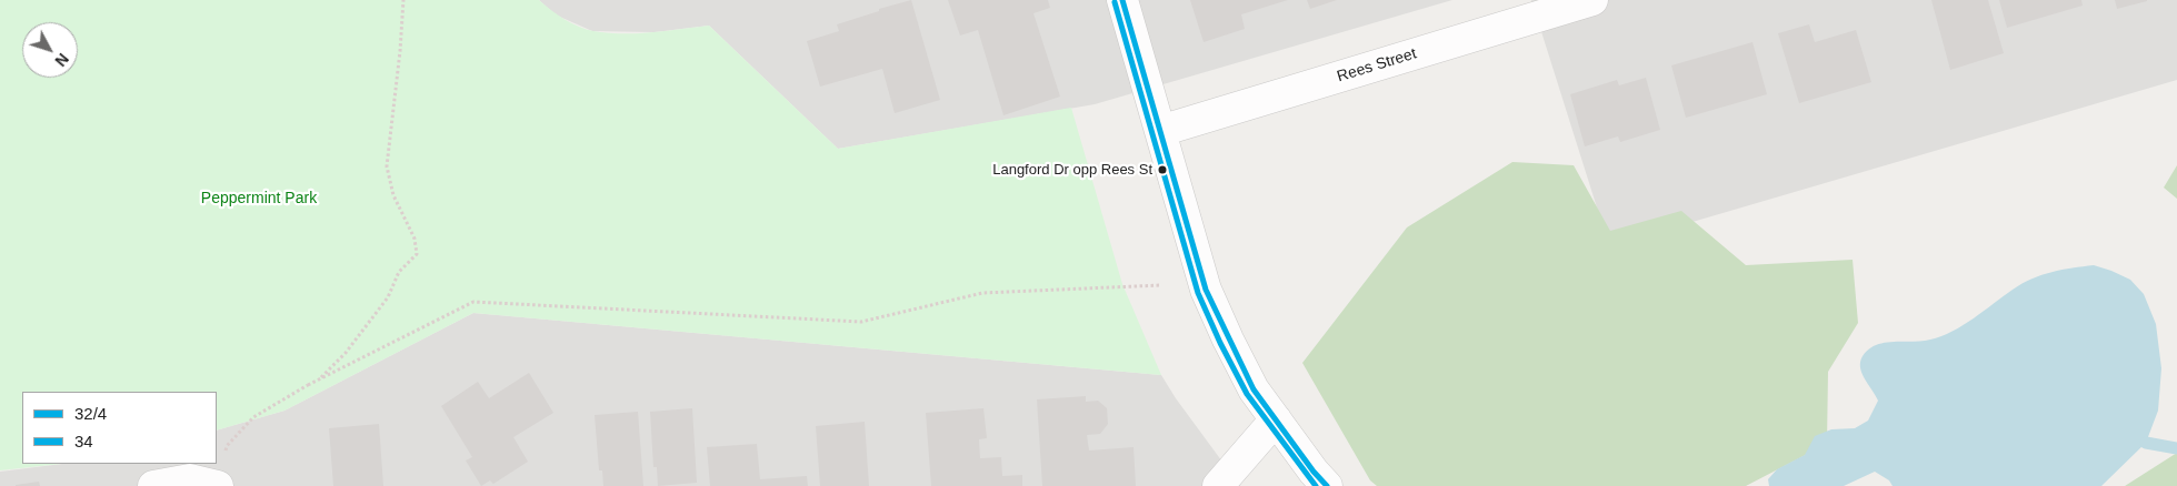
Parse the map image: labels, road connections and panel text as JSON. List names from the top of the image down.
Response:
{
  "streets": {
    "street": ["Rees Street"]
  },
  "parks": ["Peppermint Park"],
  "places": ["Langford Dr opp Rees St"],
  "lines": ["transit line 32/4", "transit line 34"],
  "legend": ["32/4", "34"],
  "north": "bottom right"
}
